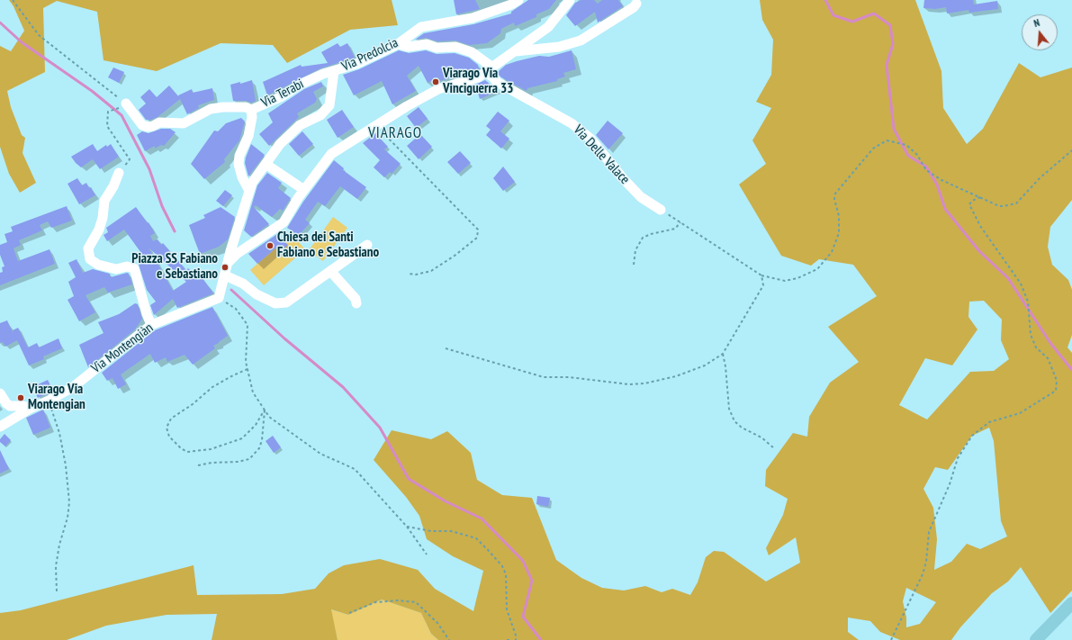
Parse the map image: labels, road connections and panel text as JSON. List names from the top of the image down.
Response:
{
  "streets": {
    "street": [
      "Via Predolcia",
      "Via Terabi",
      "Via Delle Valace",
      "Via Montengiàn"
    ]
  },
  "crossings": [
    ["Via Predolcia", "Via Terabi"],
    ["Via Predolcia", "Via Delle Valace"]
  ],
  "districts": ["VIARAGO"],
  "places": [
    "Viarago Via Vinciguerra 33",
    "Chiesa dei Santi Fabiano e Sebastiano",
    "Piazza SS Fabiano e Sebastiano",
    "Viarago Via Montengian"
  ],
  "north": "top"
}
